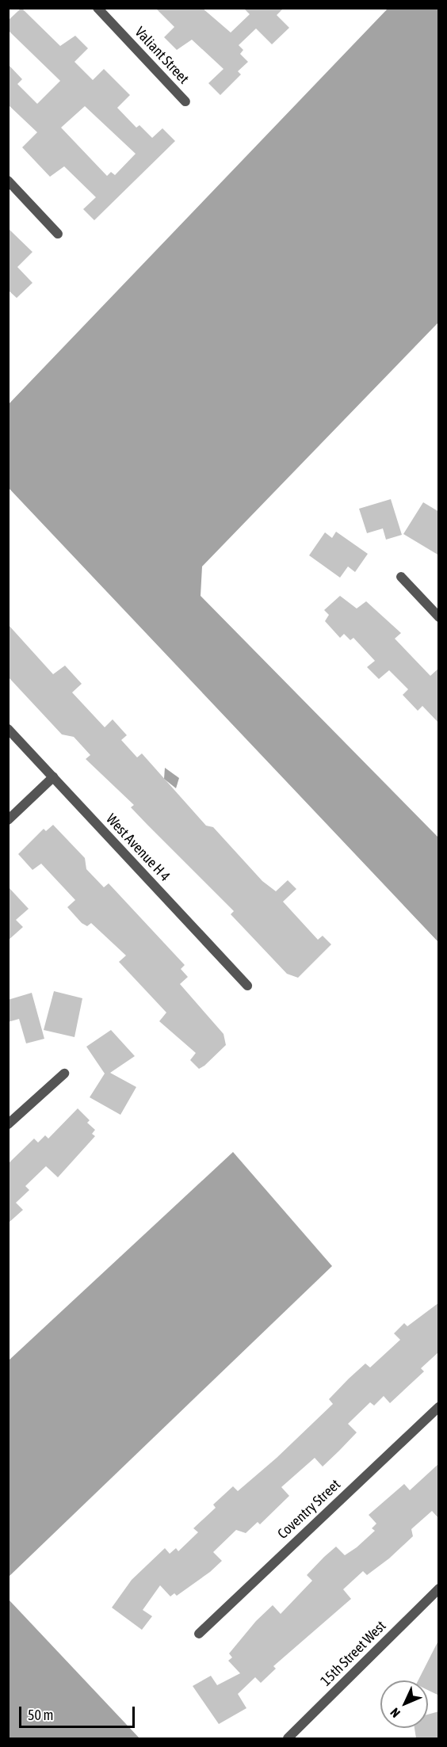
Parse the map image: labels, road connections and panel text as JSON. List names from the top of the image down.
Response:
{
  "streets": {
    "street": [
      "Valiant Street",
      "West Avenue H 4",
      "Coventry Street",
      "15th Street West"
    ]
  },
  "scale_bar": "50 m",
  "north": "bottom left"
}
